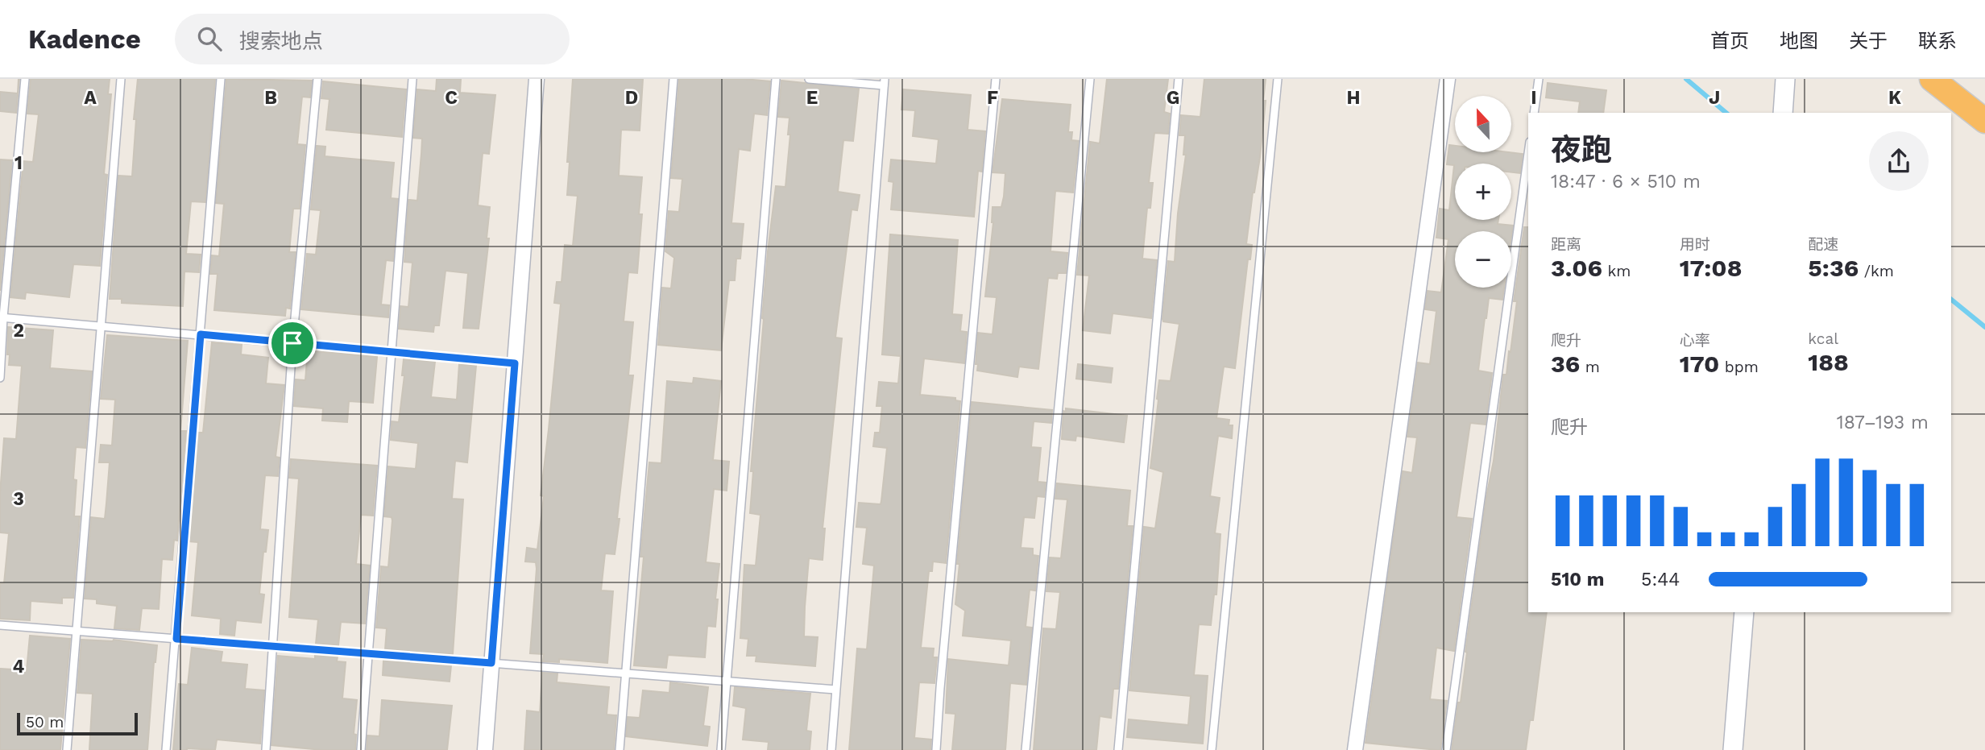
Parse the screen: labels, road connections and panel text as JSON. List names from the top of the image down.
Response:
{
  "scale_bar": "50 m",
  "north": "top",
  "page": {
    "header": "Kadence",
    "search": "搜索地点",
    "nav": [
      "首页",
      "地图",
      "关于",
      "联系"
    ],
    "map_buttons": ["+", "−"],
    "heading": ["夜跑", "18:47 · 6 × 510 m"],
    "stats": [
      ["距离", "3.06 km"],
      ["用时", "17:08"],
      ["配速", "5:36 /km"],
      ["爬升", "36 m"],
      ["心率", "170 bpm"],
      ["kcal", "188"]
    ],
    "chart": ["爬升", "187–193 m"],
    "list": [
      {
        "name": "510 m",
        "note": "5:44"
      }
    ],
    "scale": "50 m"
  },
  "grid": {
    "columns": [
      "A",
      "B",
      "C",
      "D",
      "E",
      "F",
      "G",
      "H",
      "I",
      "J",
      "K"
    ],
    "rows": [
      "1",
      "2",
      "3",
      "4"
    ]
  }
}
